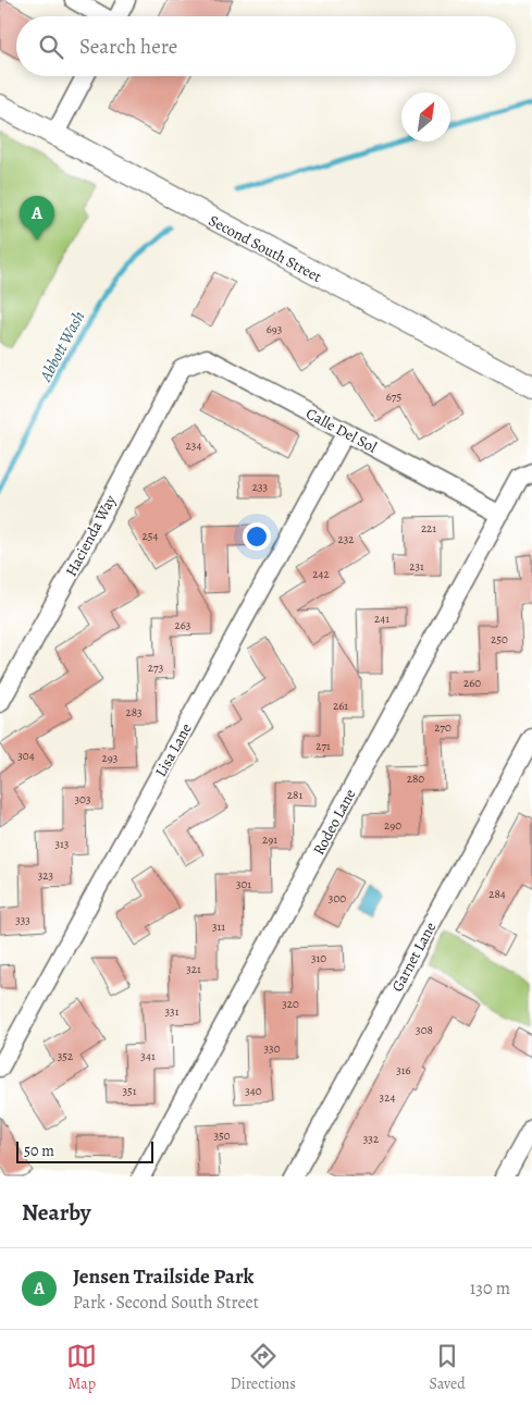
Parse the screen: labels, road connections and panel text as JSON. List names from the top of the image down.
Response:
{
  "streets": {
    "street": [
      "Second South Street",
      "Calle Del Sol",
      "Hacienda Way",
      "Lisa Lane",
      "Rodeo Lane",
      "Garnet Lane"
    ]
  },
  "crossings": [
    ["Calle Del Sol", "Hacienda Way"],
    ["Calle Del Sol", "Lisa Lane"],
    ["Calle Del Sol", "Rodeo Lane"]
  ],
  "water": ["Abbott Wash"],
  "house_numbers": [
    "693",
    "675",
    "234",
    "233",
    "221",
    "254",
    "232",
    "231",
    "242",
    "241",
    "263",
    "250",
    "273",
    "260",
    "261",
    "283",
    "270",
    "271",
    "304",
    "293",
    "280",
    "281",
    "303",
    "290",
    "291",
    "313",
    "323",
    "301",
    "284",
    "300",
    "333",
    "311",
    "310",
    "321",
    "320",
    "331",
    "308",
    "330",
    "352",
    "341",
    "316",
    "351",
    "340",
    "324",
    "350",
    "332"
  ],
  "scale_bar": "50 m",
  "north": "top right",
  "page": {
    "search": "Search here",
    "pins": "A",
    "scale": "50 m",
    "heading": "Nearby",
    "list": [
      {
        "mark": "A",
        "name": "Jensen Trailside Park",
        "note": "Park · Second South Street",
        "value": "130 m"
      }
    ],
    "nav": ["Map", "Directions", "Saved"]
  }
}
